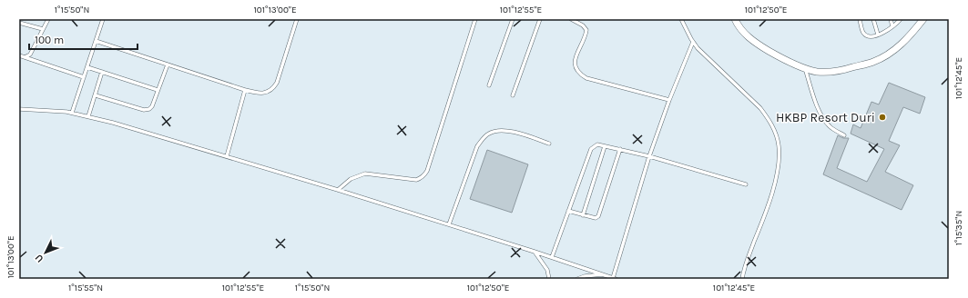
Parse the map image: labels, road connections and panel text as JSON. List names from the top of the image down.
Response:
{
  "places": ["HKBP Resort Duri"],
  "scale_bar": "100 m",
  "north": "bottom left",
  "coordinates": [
    "1°15'50\"N",
    "101°13'00\"E",
    "101°12'55\"E",
    "101°12'50\"E",
    "101°12'45\"E",
    "1°15'35\"N",
    "1°15'55\"N"
  ]
}
